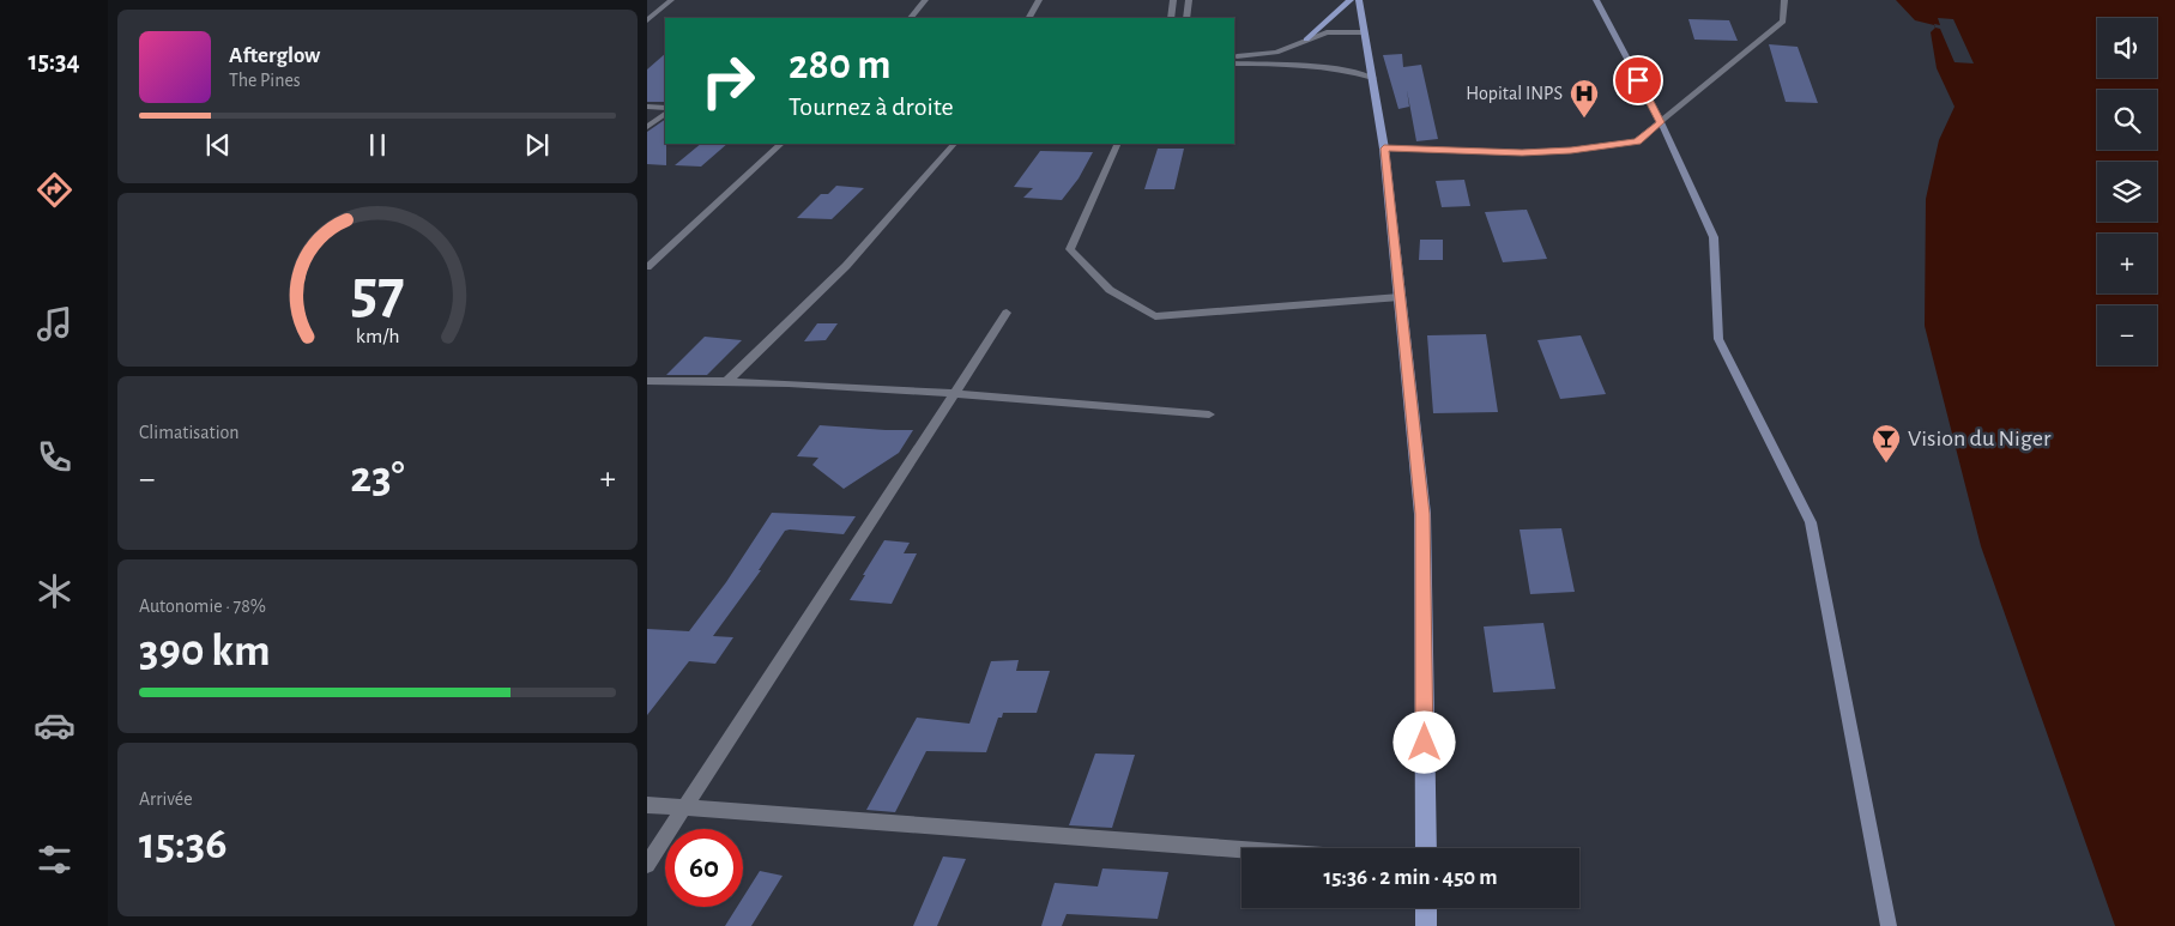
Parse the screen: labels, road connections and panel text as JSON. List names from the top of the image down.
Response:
{
  "places": {
    "hospital": ["Hopital INPS"],
    "bar": ["Vision du Niger"]
  },
  "page": {
    "tabs": "15:34",
    "map_buttons": ["+", "−"],
    "turn": ["280 m", "Tournez à droite"],
    "song": ["Afterglow", "The Pines"],
    "tile": [
      "Climatisation",
      ["Autonomie · 78%", "390 km"],
      ["Arrivée", "15:36"]
    ],
    "heat": ["−", "23°", "+"],
    "limit": "60",
    "trip": "15:36 · 2 min · 450 m",
    "gauge": ["57", "km/h"]
  }
}
